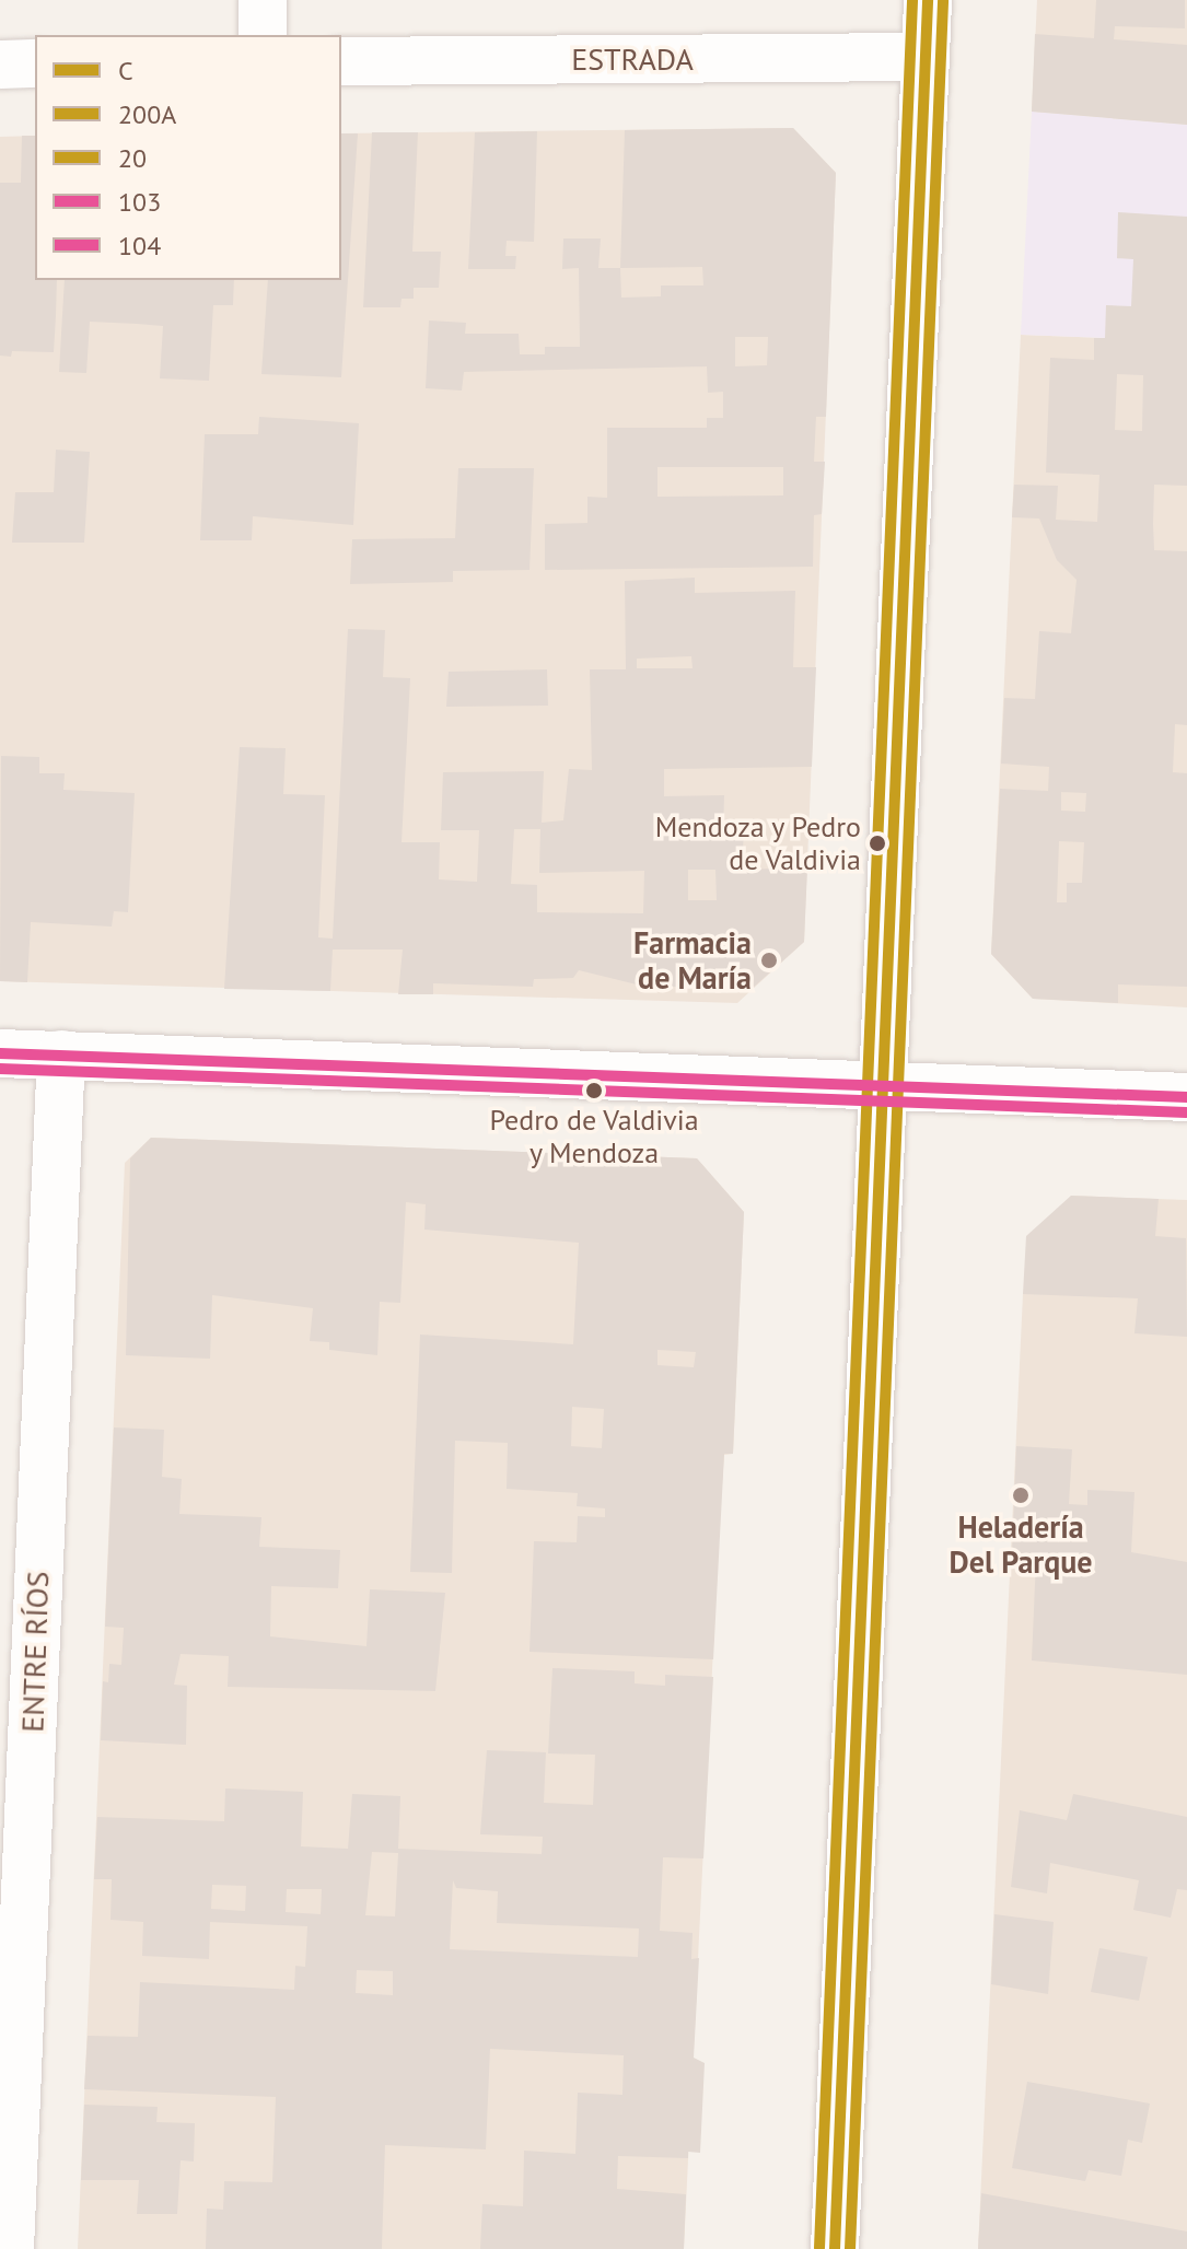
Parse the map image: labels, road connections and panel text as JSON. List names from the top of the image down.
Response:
{
  "streets": {
    "street": ["ESTRADA", "ENTRE RÍOS"]
  },
  "places": [
    "Mendoza y Pedro de Valdivia",
    "Farmacia de María",
    "Pedro de Valdivia y Mendoza",
    "Heladería Del Parque"
  ],
  "lines": [
    "transit line C",
    "transit line 20",
    "transit line 200A",
    "transit line 103",
    "transit line 104"
  ],
  "legend": [
    "C",
    "200A",
    "20",
    "103",
    "104"
  ]
}
